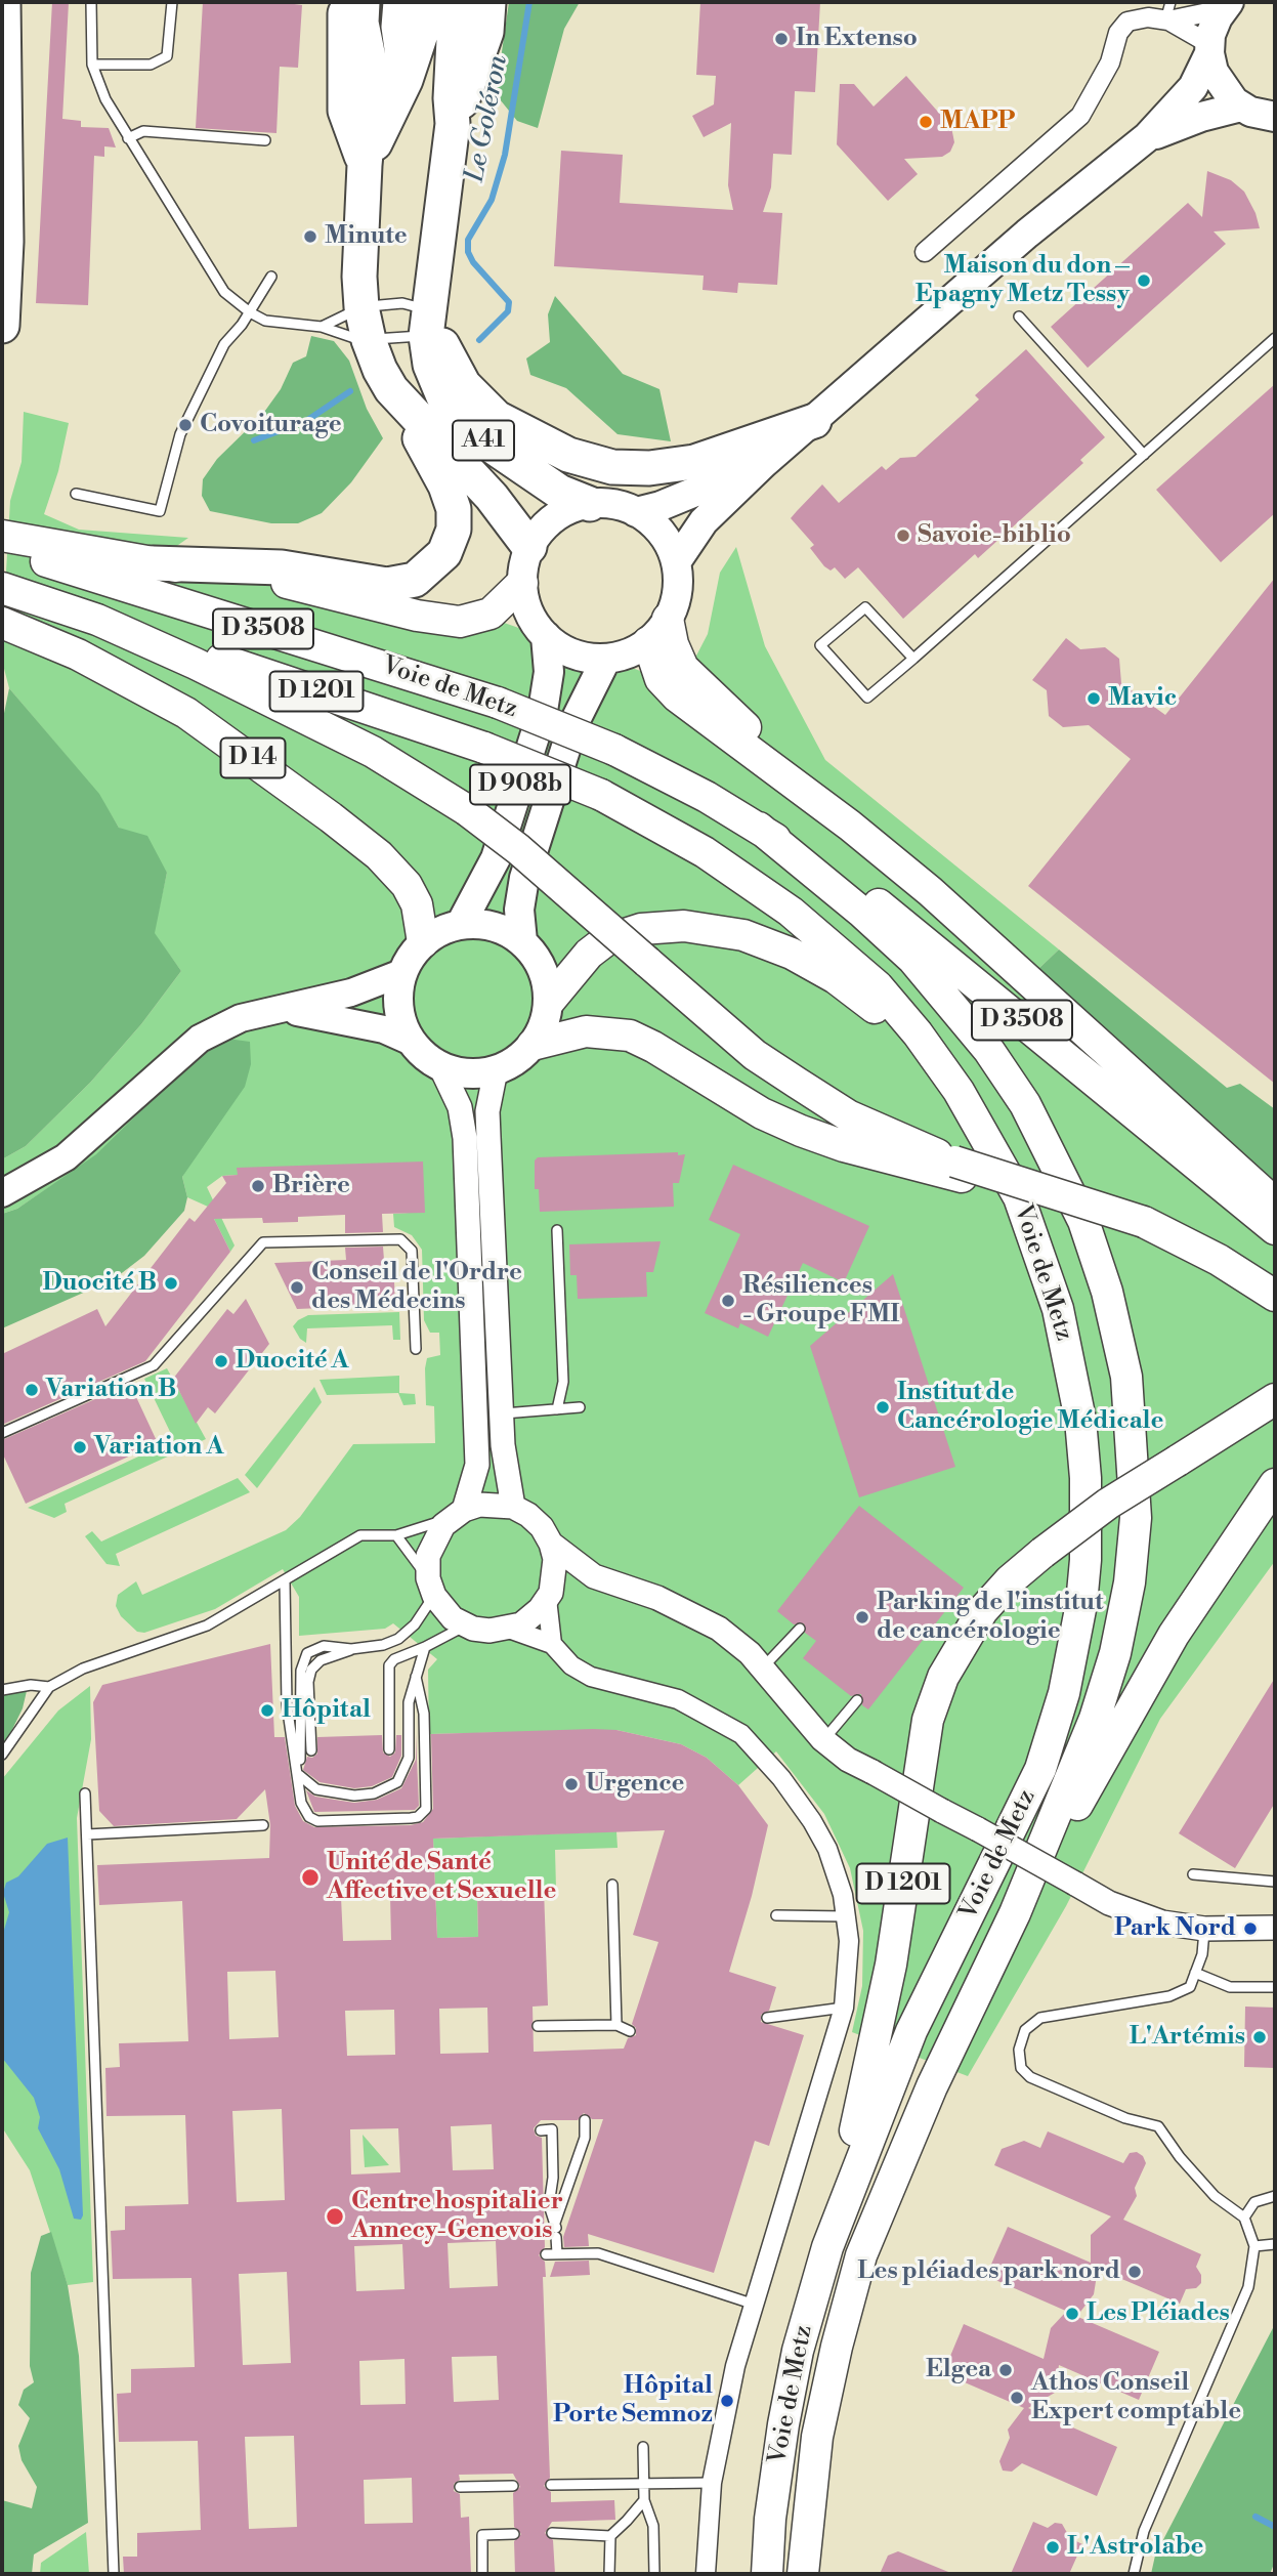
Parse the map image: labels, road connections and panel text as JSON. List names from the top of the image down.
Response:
{
  "streets": {
    "highway": [
      "A41",
      "D 3508",
      "Voie de Metz",
      "D 1201",
      "D 14"
    ],
    "main road": ["D 908b"]
  },
  "crossings": [
    ["A41", "D 908b"],
    ["D 3508", "Voie de Metz"],
    ["Voie de Metz", "D 1201"],
    ["D 14", "D 908b"]
  ],
  "water": ["Le Goléron"],
  "places": [
    "In Extenso",
    "MAPP",
    "Minute",
    "Maison du don – Epagny Metz Tessy",
    "Covoiturage",
    "Savoie-biblio",
    "Mavic",
    "Brière",
    "Duocité B",
    "Conseil de l'Ordre des Médecins",
    "Résiliences - Groupe FMI",
    "Duocité A",
    "Variation B",
    "Institut de Cancérologie Médicale",
    "Variation A",
    "Parking de l'institut de cancérologie",
    "Hôpital",
    "Urgence",
    "Unité de Santé Affective et Sexuelle",
    "Park Nord",
    "L'Artémis",
    "Centre hospitalier Annecy-Genevois",
    "Les pléiades park nord",
    "Les Pléiades",
    "Elgea",
    "Athos Conseil Expert comptable",
    "Hôpital Porte Semnoz",
    "L'Astrolabe"
  ]
}
